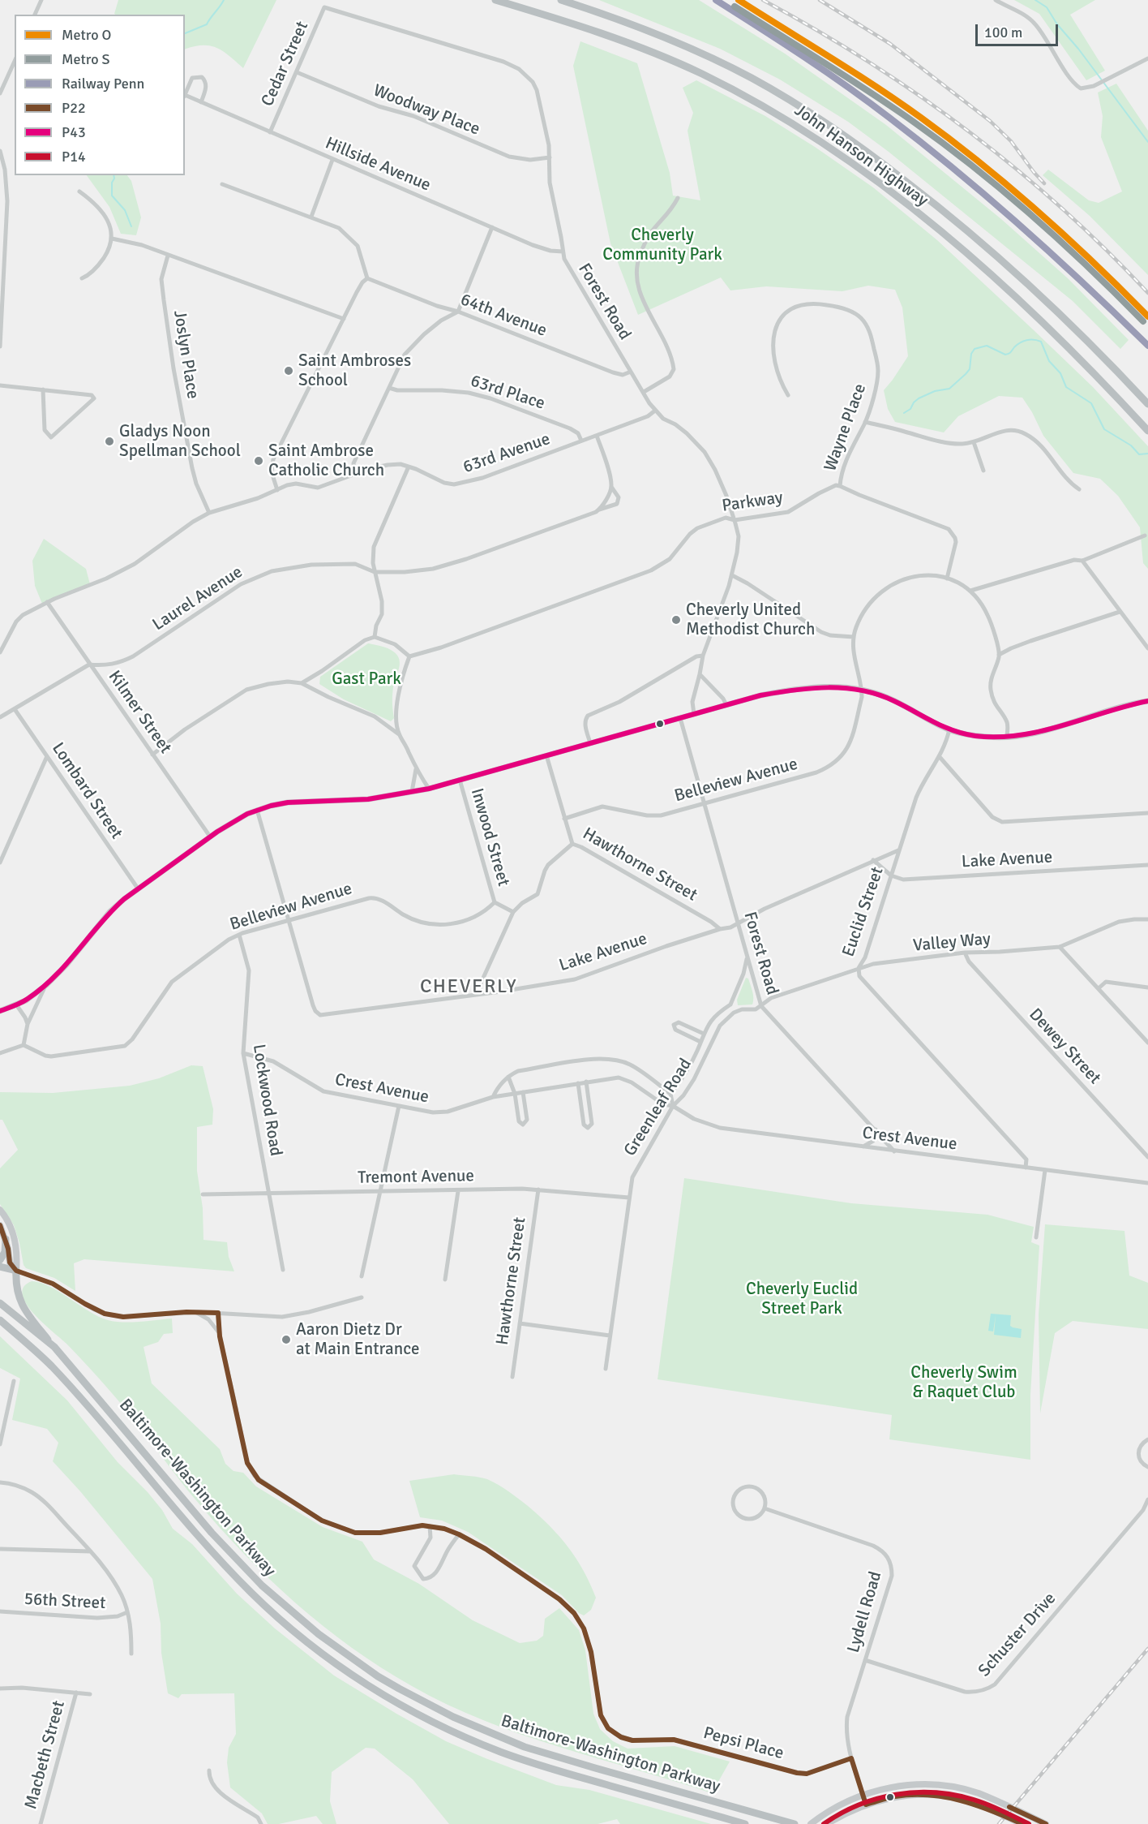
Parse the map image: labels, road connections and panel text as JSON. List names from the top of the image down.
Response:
{
  "streets": {
    "highway": ["John Hanson Highway", "Baltimore-Washington Parkway"],
    "street": [
      "Cedar Street",
      "Woodway Place",
      "Hillside Avenue",
      "Forest Road",
      "64th Avenue",
      "Joslyn Place",
      "63rd Place",
      "Wayne Place",
      "63rd Avenue",
      "Parkway",
      "Laurel Avenue",
      "Kilmer Street",
      "Belleview Avenue",
      "Lombard Street",
      "Inwood Street",
      "Lake Avenue",
      "Hawthorne Street",
      "Euclid Street",
      "Valley Way",
      "Dewey Street",
      "Crest Avenue",
      "Lockwood Road",
      "Greenleaf Road",
      "Tremont Avenue",
      "56th Street",
      "Lydell Road",
      "Schuster Drive",
      "Pepsi Place",
      "Macbeth Street"
    ]
  },
  "crossings": [
    ["Cedar Street", "Woodway Place"],
    ["Cedar Street", "Hillside Avenue"],
    ["Cedar Street", "Forest Road"],
    ["Woodway Place", "Forest Road"],
    ["Hillside Avenue", "Forest Road"],
    ["Forest Road", "64th Avenue"],
    ["Forest Road", "63rd Avenue"],
    ["Forest Road", "Parkway"],
    ["Forest Road", "Belleview Avenue"],
    ["Forest Road", "Lake Avenue"],
    ["Forest Road", "Valley Way"],
    ["Forest Road", "Crest Avenue"],
    ["Joslyn Place", "63rd Avenue"],
    ["63rd Place", "63rd Avenue"],
    ["Wayne Place", "Parkway"],
    ["63rd Avenue", "Kilmer Street"],
    ["Laurel Avenue", "Kilmer Street"],
    ["Belleview Avenue", "Inwood Street"],
    ["Belleview Avenue", "Lake Avenue"],
    ["Belleview Avenue", "Hawthorne Street"],
    ["Belleview Avenue", "Lockwood Road"],
    ["Lake Avenue", "Hawthorne Street"],
    ["Lake Avenue", "Euclid Street"],
    ["Hawthorne Street", "Tremont Avenue"],
    ["Euclid Street", "Valley Way"],
    ["Euclid Street", "Crest Avenue"],
    ["Valley Way", "Dewey Street"],
    ["Crest Avenue", "Lockwood Road"],
    ["Crest Avenue", "Greenleaf Road"],
    ["Lockwood Road", "Tremont Avenue"],
    ["Greenleaf Road", "Tremont Avenue"],
    ["Lydell Road", "Schuster Drive"],
    ["Lydell Road", "Pepsi Place"]
  ],
  "districts": ["CHEVERLY"],
  "parks": [
    "Cheverly Community Park",
    "Gast Park",
    "Cheverly Euclid Street Park",
    "Cheverly Swim & Raquet Club"
  ],
  "places": [
    "Saint Ambroses School",
    "Gladys Noon Spellman School",
    "Saint Ambrose Catholic Church",
    "Cheverly United Methodist Church",
    "Aaron Dietz Dr at Main Entrance"
  ],
  "lines": [
    "metro line O",
    "rail line Penn",
    "metro line S",
    "transit line P43",
    "transit line P22",
    "transit line P14"
  ],
  "legend": [
    "Metro O",
    "Metro S",
    "Railway Penn",
    "P22",
    "P43",
    "P14"
  ],
  "scale_bar": "100 m"
}
